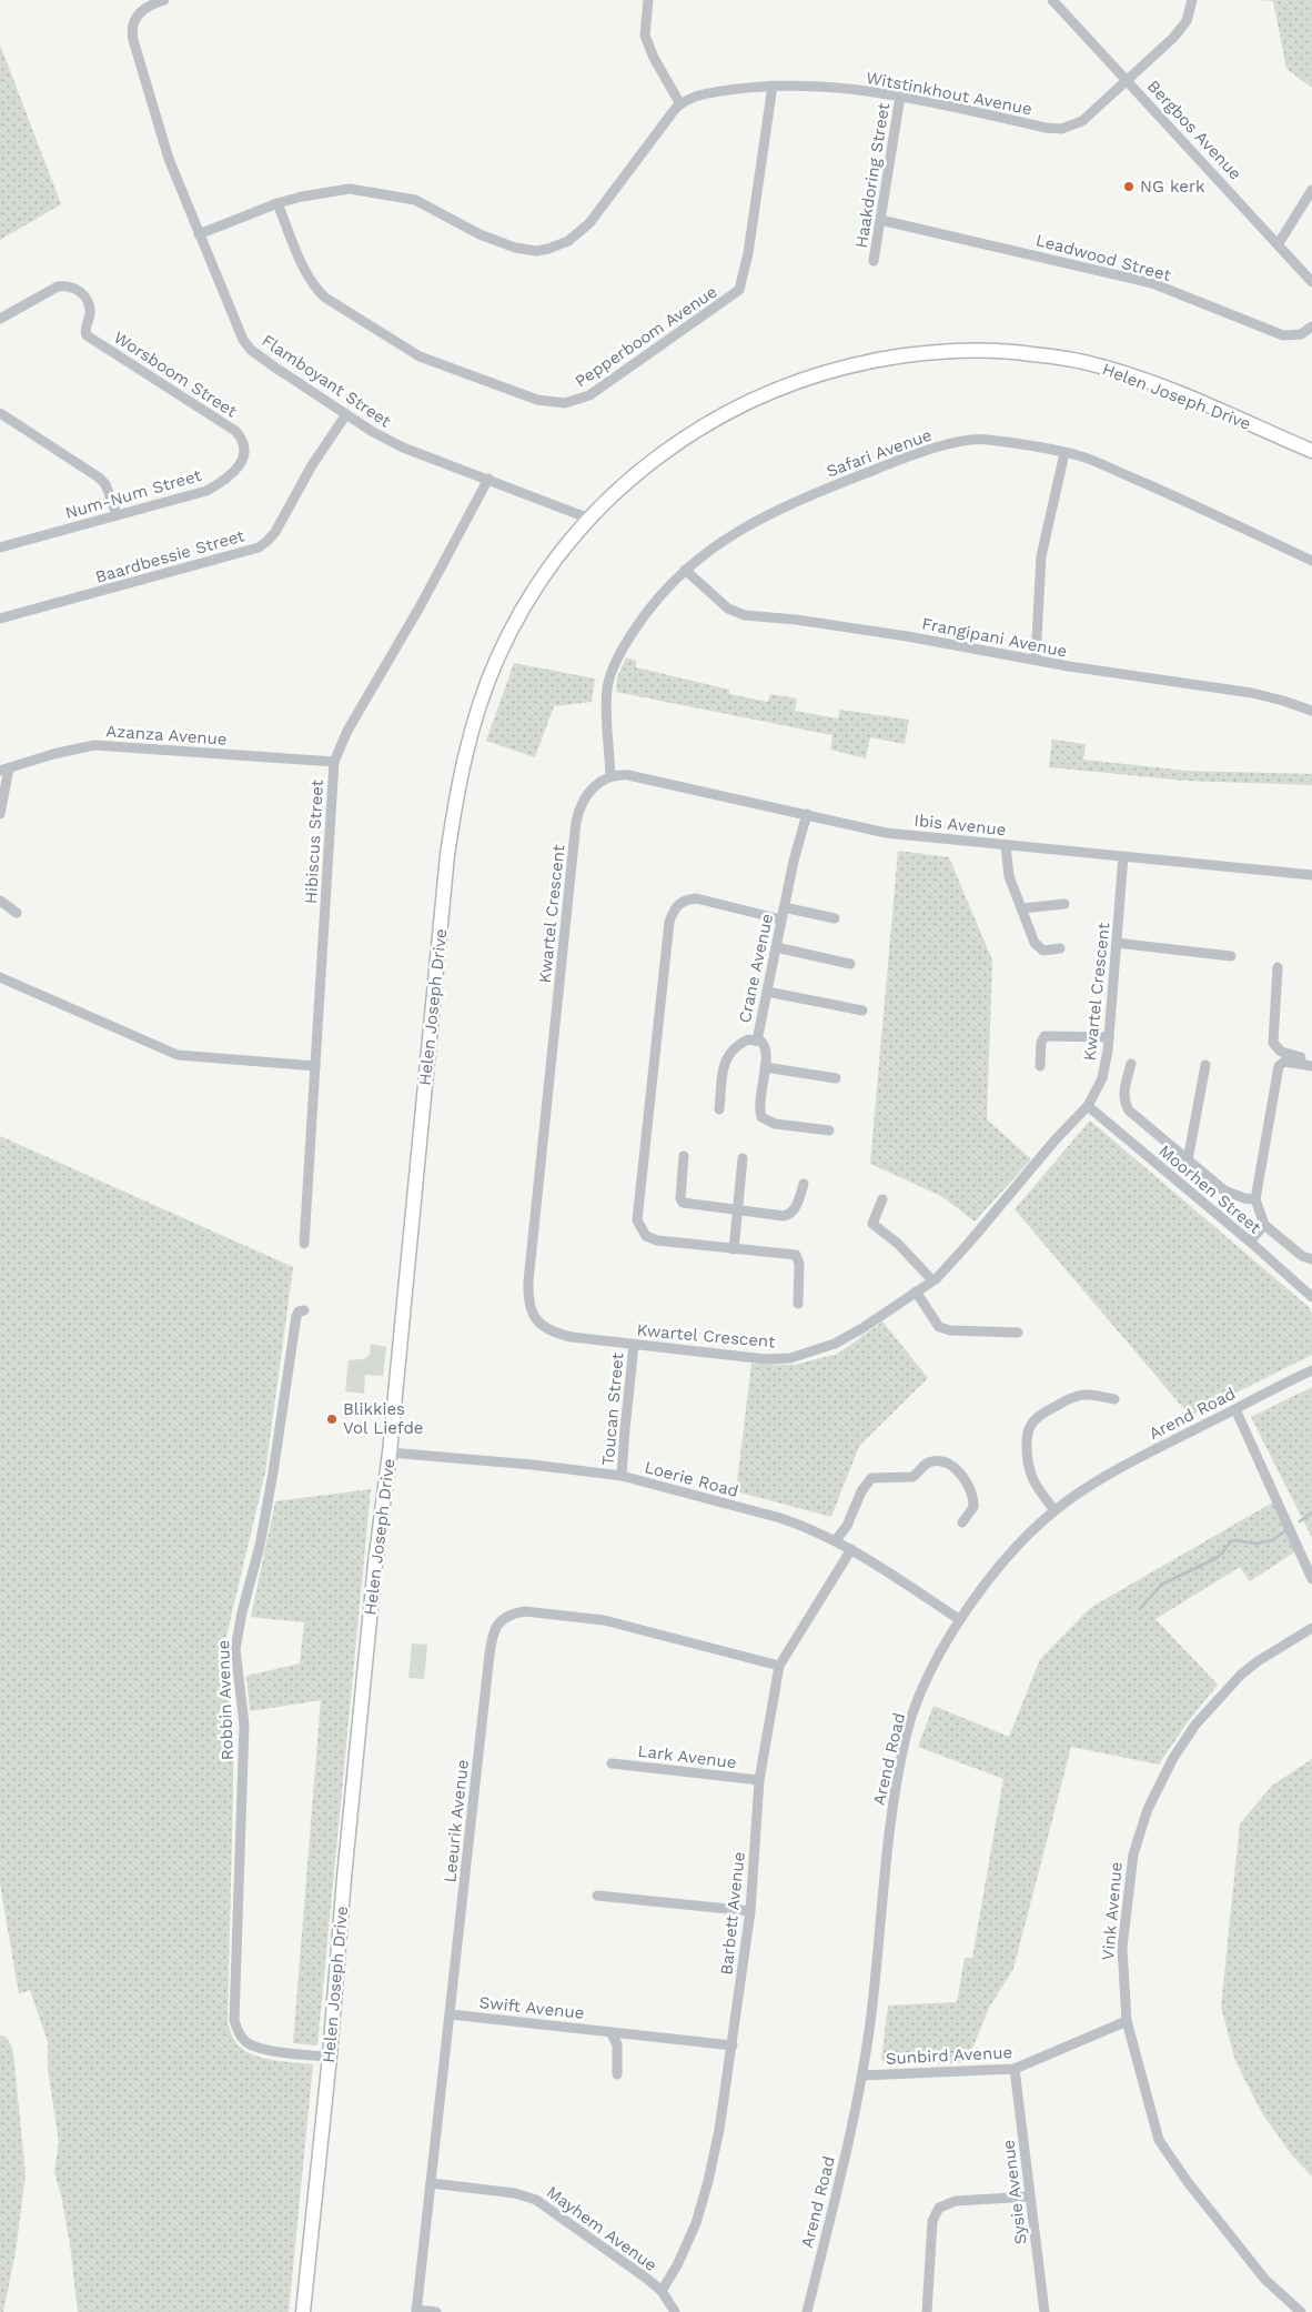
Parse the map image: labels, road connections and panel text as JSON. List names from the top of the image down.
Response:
{
  "streets": {
    "street": [
      "Witstinkhout Avenue",
      "Bergbos Avenue",
      "Haakdoring Street",
      "Leadwood Street",
      "Pepperboom Avenue",
      "Worsboom Street",
      "Flamboyant Street",
      "Helen Joseph Drive",
      "Safari Avenue",
      "Num-Num Street",
      "Baardbessie Street",
      "Frangipani Avenue",
      "Azanza Avenue",
      "Ibis Avenue",
      "Hibiscus Street",
      "Kwartel Crescent",
      "Crane Avenue",
      "Moorhen Street",
      "Toucan Street",
      "Arend Road",
      "Loerie Road",
      "Robbin Avenue",
      "Lark Avenue",
      "Leeurik Avenue",
      "Vink Avenue",
      "Barbett Avenue",
      "Swift Avenue",
      "Sunbird Avenue",
      "Sysie Avenue",
      "Mayhem Avenue"
    ]
  },
  "crossings": [
    ["Witstinkhout Avenue", "Bergbos Avenue"],
    ["Witstinkhout Avenue", "Haakdoring Street"],
    ["Witstinkhout Avenue", "Pepperboom Avenue"],
    ["Witstinkhout Avenue", "Flamboyant Street"],
    ["Haakdoring Street", "Leadwood Street"],
    ["Worsboom Street", "Num-Num Street"],
    ["Flamboyant Street", "Helen Joseph Drive"],
    ["Flamboyant Street", "Baardbessie Street"],
    ["Flamboyant Street", "Hibiscus Street"],
    ["Helen Joseph Drive", "Loerie Road"],
    ["Helen Joseph Drive", "Robbin Avenue"],
    ["Safari Avenue", "Frangipani Avenue"],
    ["Safari Avenue", "Ibis Avenue"],
    ["Safari Avenue", "Kwartel Crescent"],
    ["Azanza Avenue", "Hibiscus Street"],
    ["Ibis Avenue", "Kwartel Crescent"],
    ["Ibis Avenue", "Crane Avenue"],
    ["Kwartel Crescent", "Moorhen Street"],
    ["Kwartel Crescent", "Toucan Street"],
    ["Toucan Street", "Loerie Road"],
    ["Arend Road", "Loerie Road"],
    ["Arend Road", "Sunbird Avenue"],
    ["Loerie Road", "Barbett Avenue"],
    ["Lark Avenue", "Barbett Avenue"],
    ["Leeurik Avenue", "Barbett Avenue"],
    ["Leeurik Avenue", "Swift Avenue"],
    ["Leeurik Avenue", "Mayhem Avenue"],
    ["Vink Avenue", "Sunbird Avenue"],
    ["Barbett Avenue", "Swift Avenue"],
    ["Barbett Avenue", "Mayhem Avenue"],
    ["Sunbird Avenue", "Sysie Avenue"]
  ],
  "places": ["NG kerk", "Blikkies Vol Liefde"]
}
